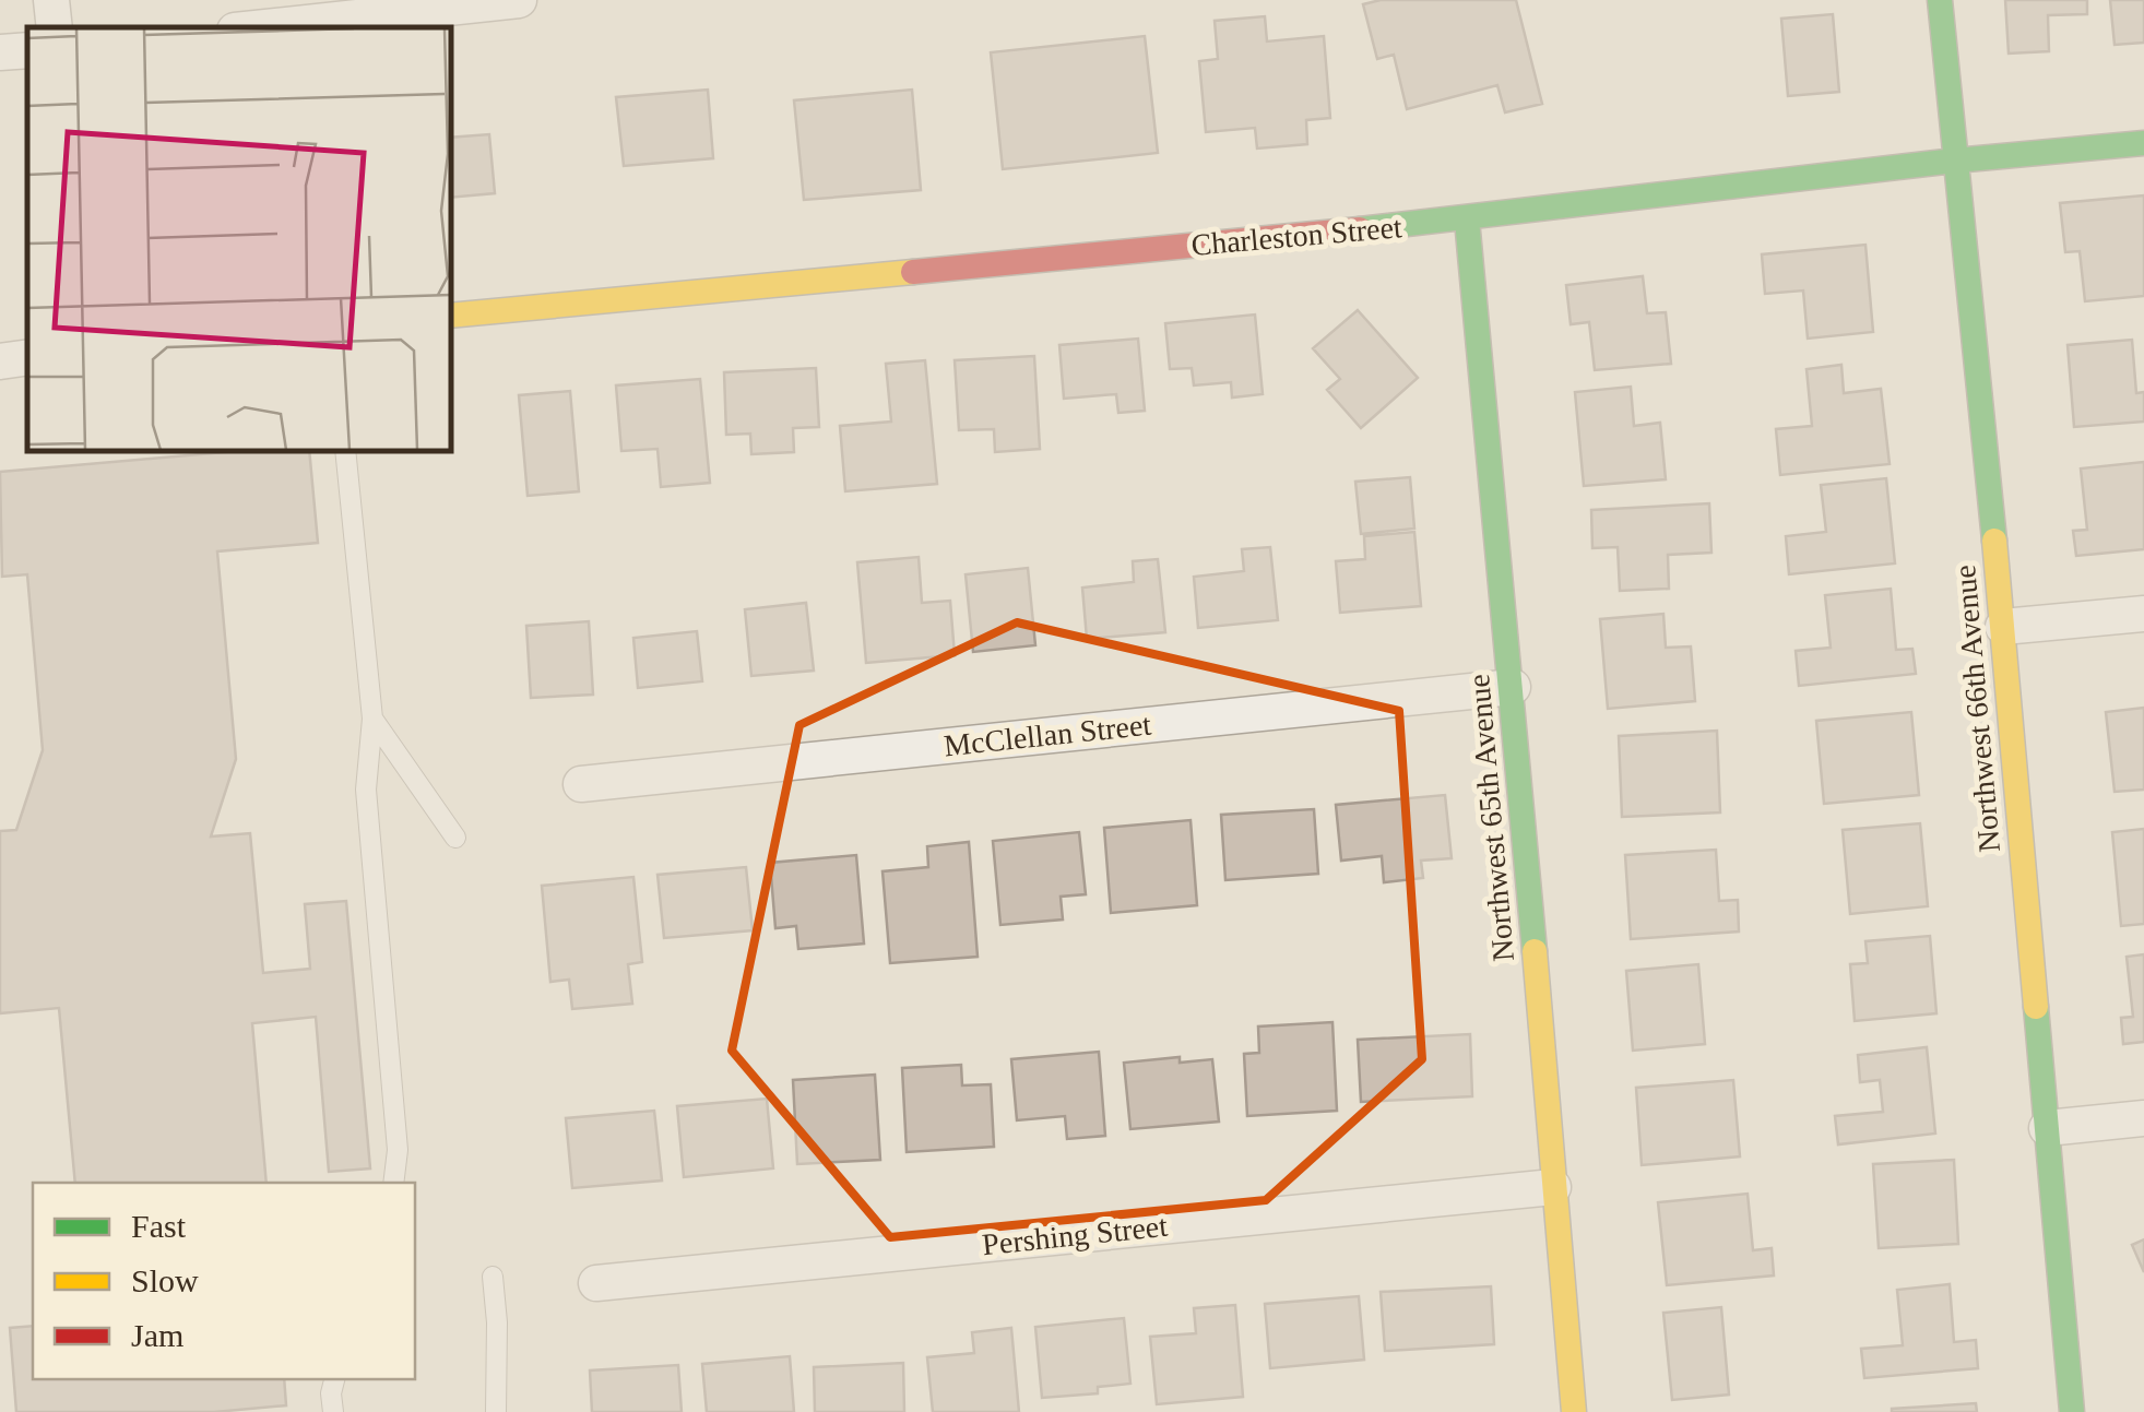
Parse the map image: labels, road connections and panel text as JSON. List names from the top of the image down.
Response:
{
  "streets": {
    "street": [
      "Charleston Street",
      "Northwest 66th Avenue",
      "McClellan Street",
      "Northwest 65th Avenue",
      "Pershing Street"
    ]
  },
  "crossings": [
    ["Charleston Street", "Northwest 66th Avenue"],
    ["Charleston Street", "Northwest 65th Avenue"],
    ["McClellan Street", "Northwest 65th Avenue"],
    ["Northwest 65th Avenue", "Pershing Street"]
  ],
  "legend": ["Fast", "Slow", "Jam"]
}
